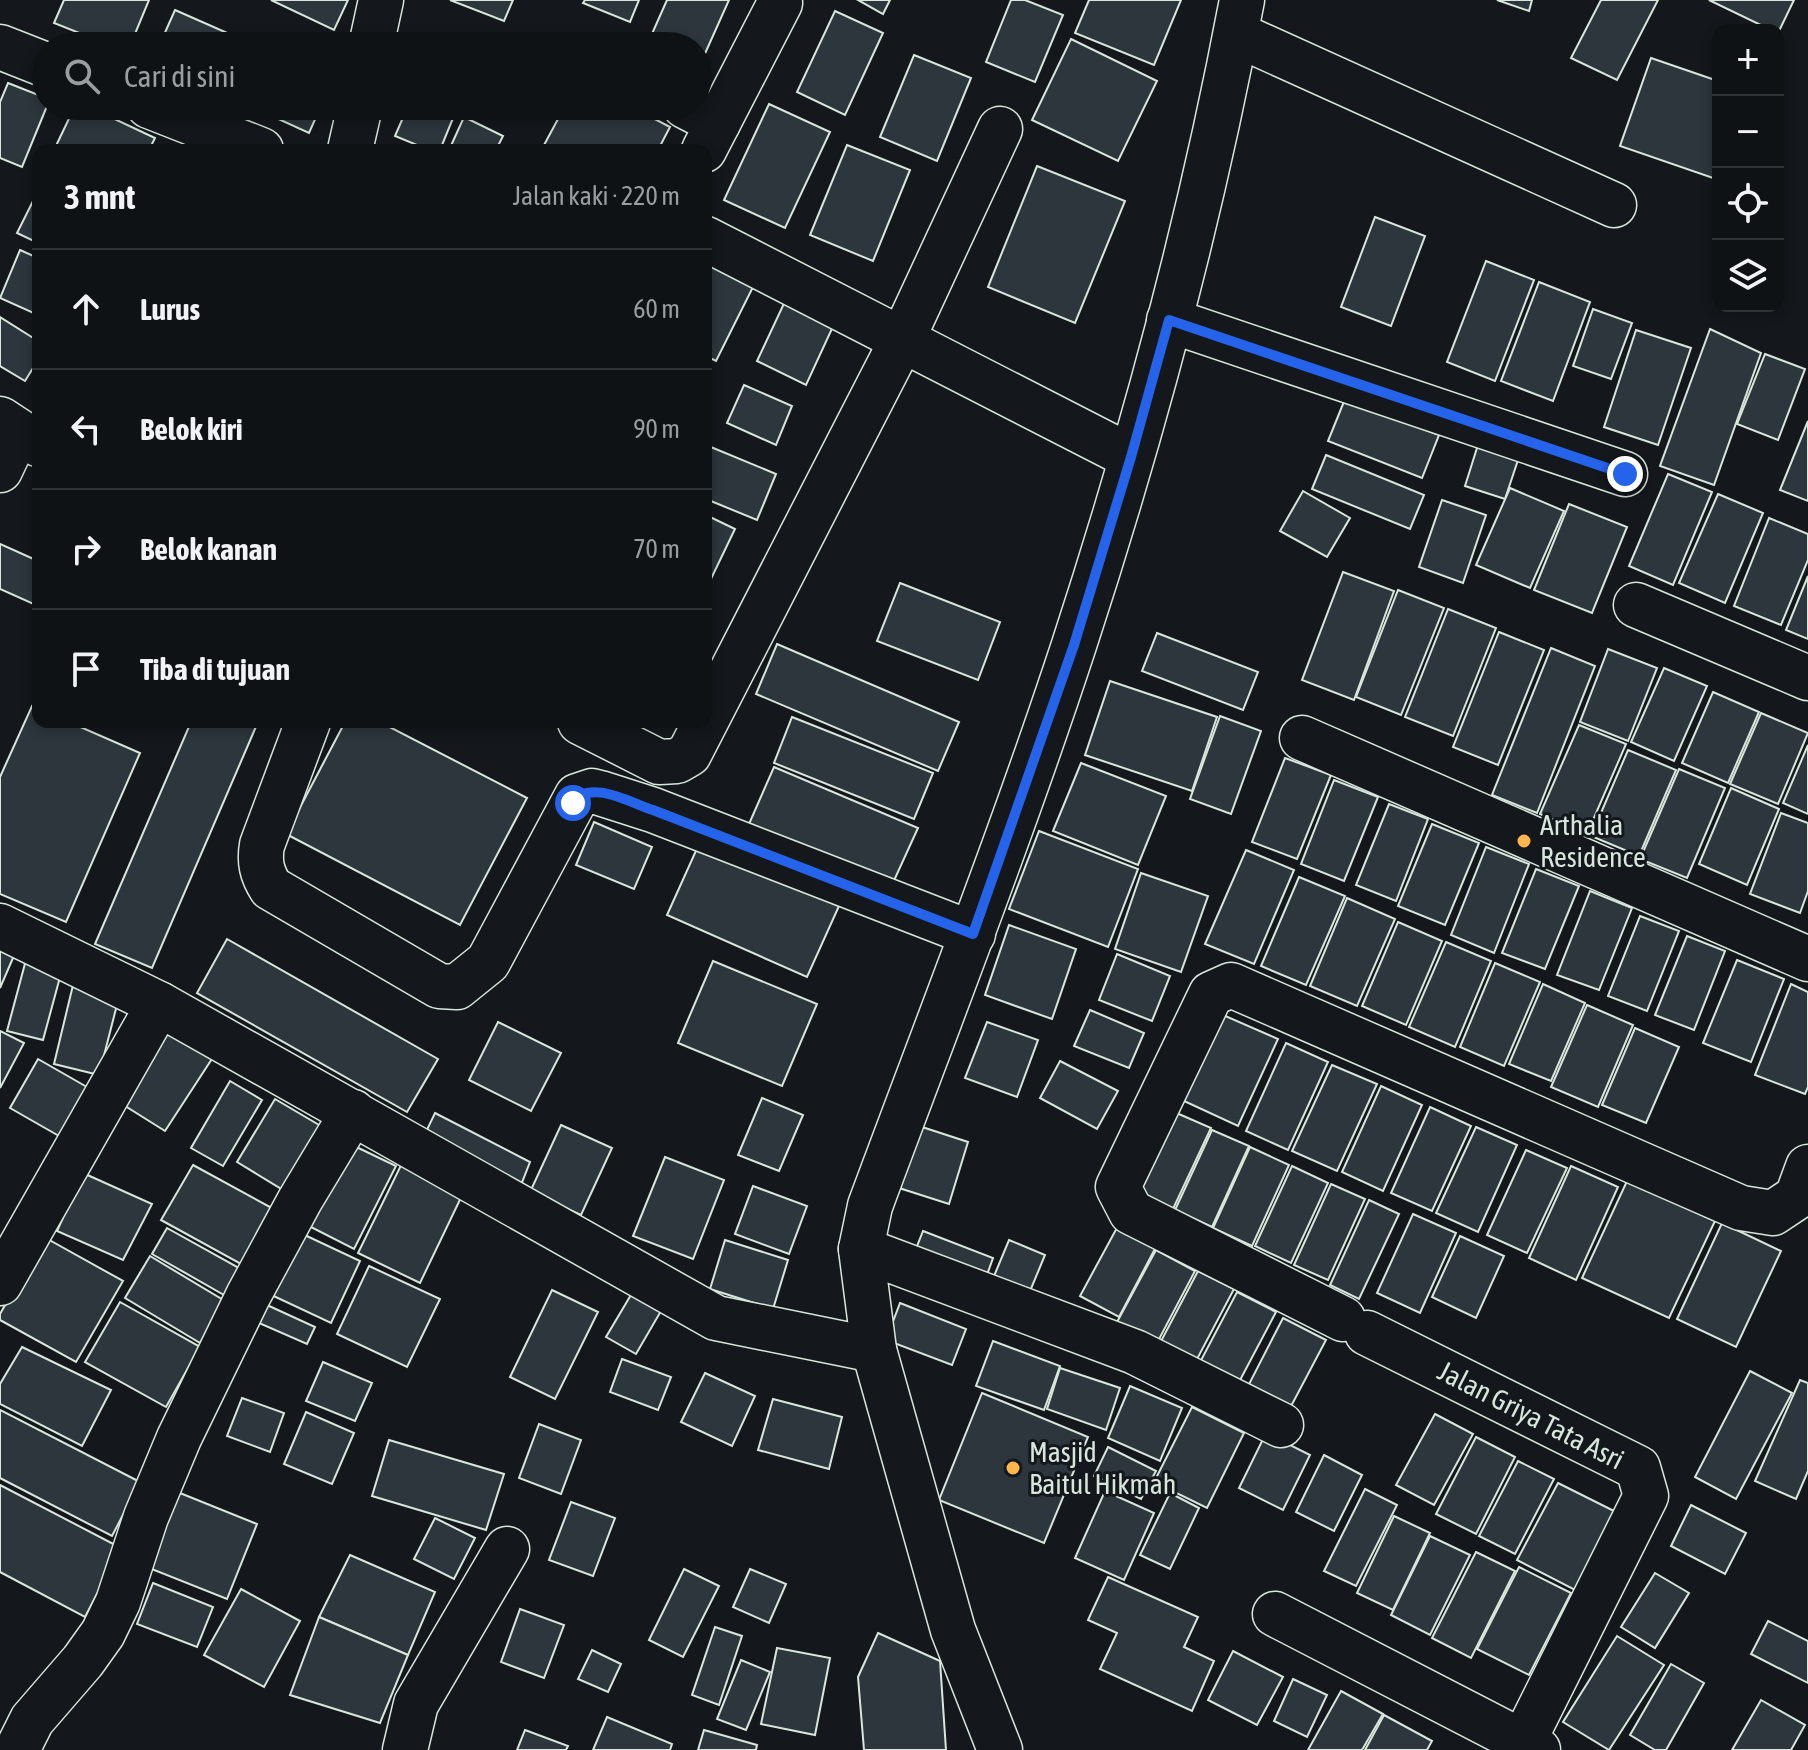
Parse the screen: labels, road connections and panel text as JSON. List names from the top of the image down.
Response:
{
  "streets": {
    "street": ["Jalan Griya Tata Asri"]
  },
  "places": ["Arthalia Residence", "Masjid Baitul Hikmah"],
  "page": {
    "map_buttons": ["+", "−"],
    "search": "Cari di sini",
    "heading": ["3 mnt", "Jalan kaki · 220 m"],
    "list": [
      ["Lurus", "60 m"],
      ["Belok kiri", "90 m"],
      ["Belok kanan", "70 m"],
      "Tiba di tujuan"
    ]
  }
}
